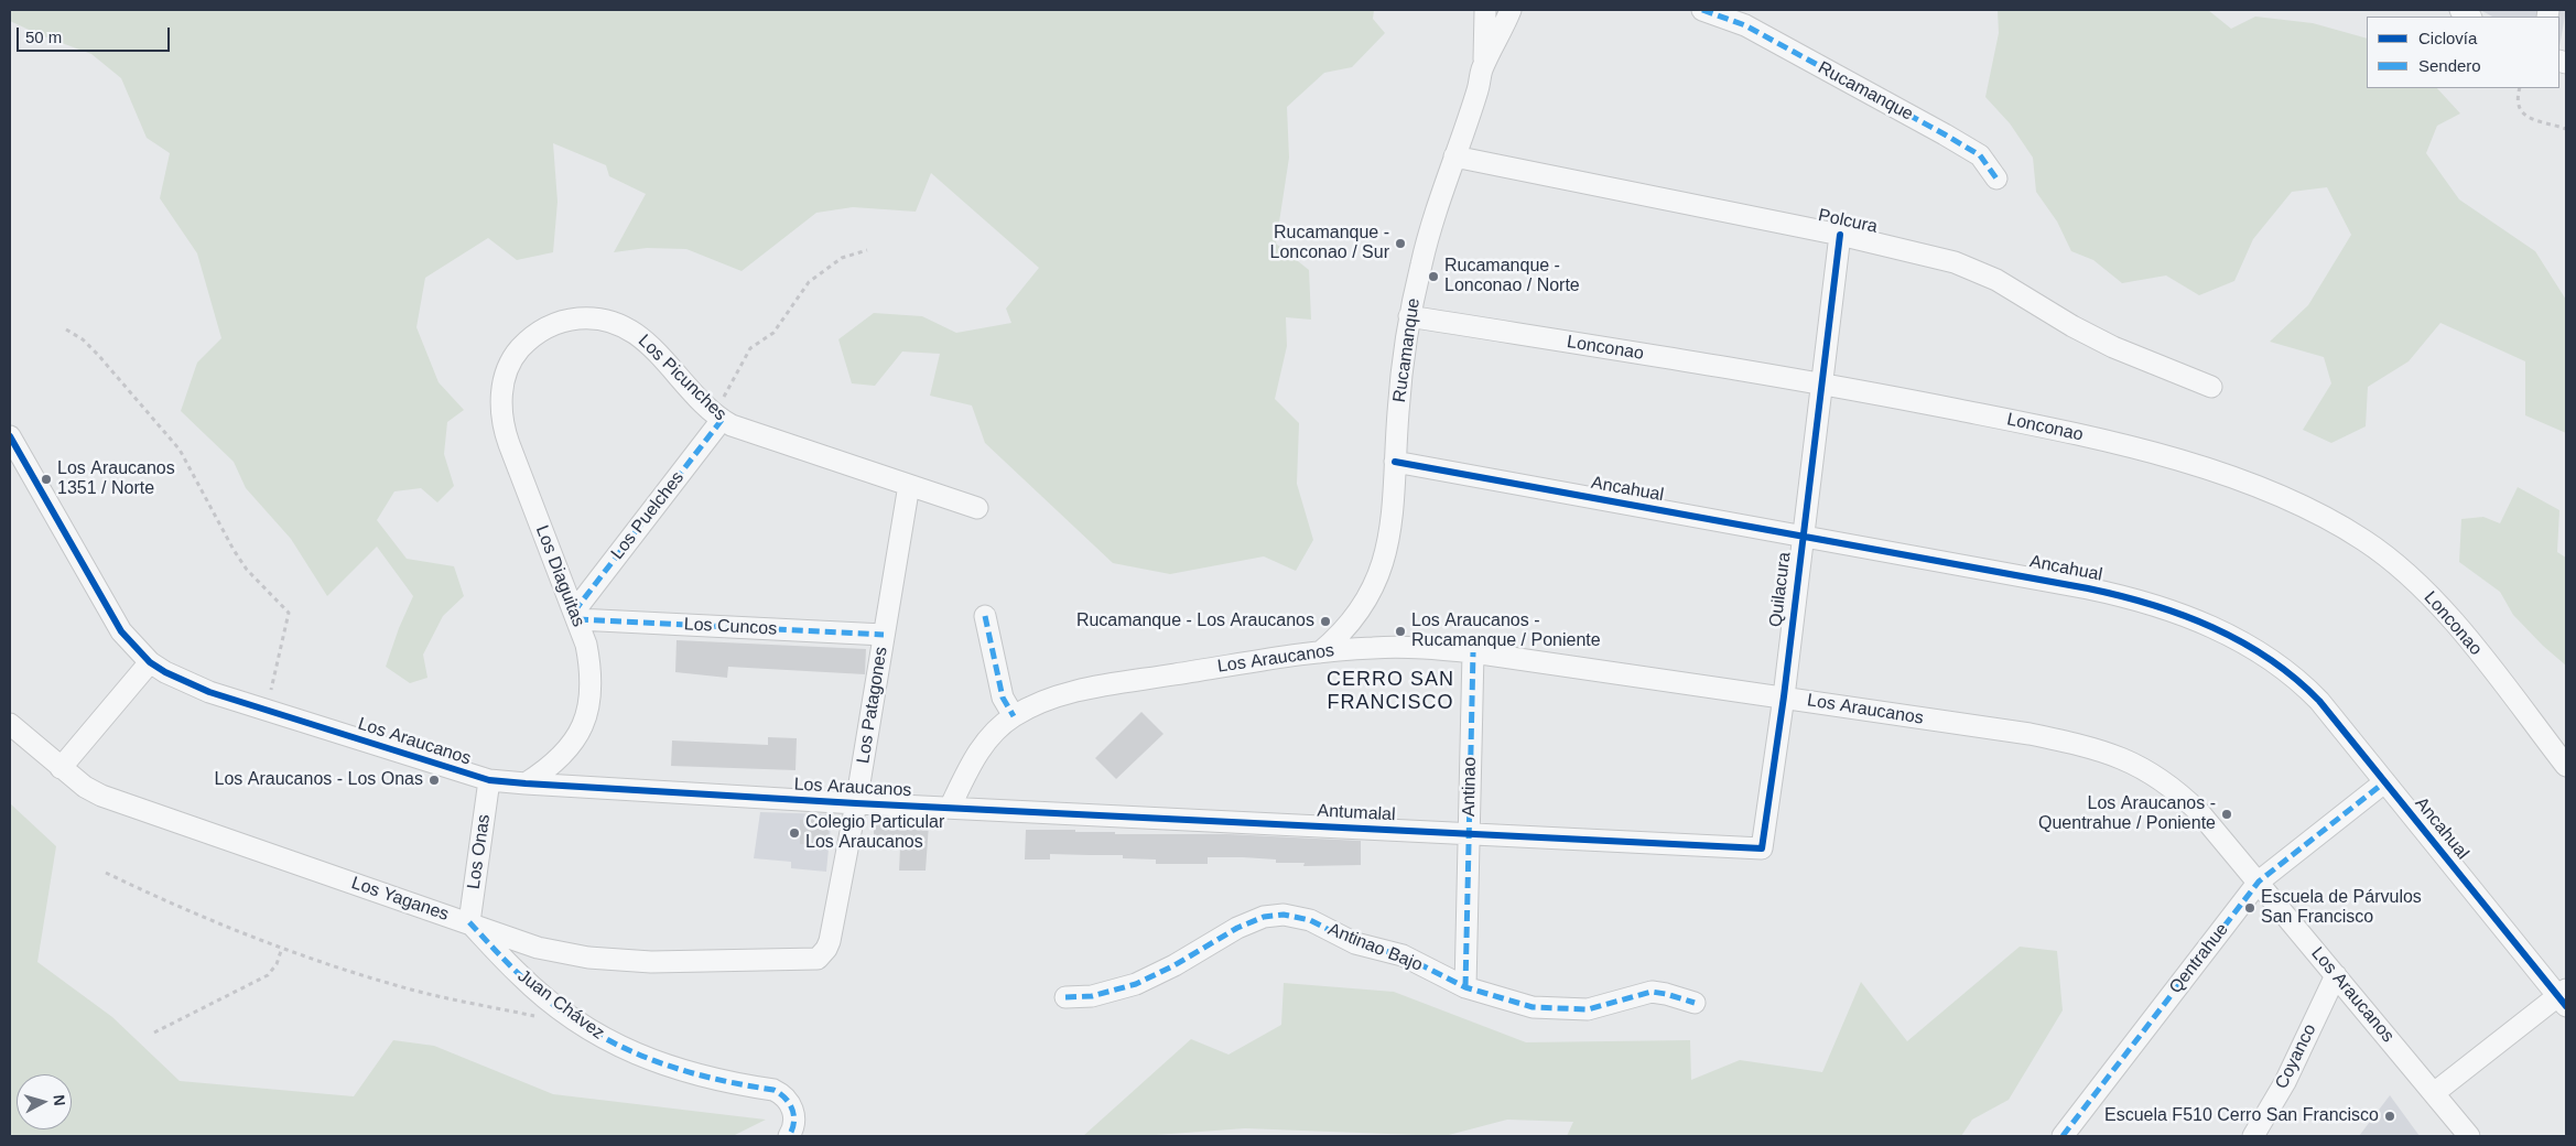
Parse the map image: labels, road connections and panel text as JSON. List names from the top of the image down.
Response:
{
  "streets": {
    "street": [
      "Rucamanque",
      "Polcura",
      "Lonconao",
      "Los Picunches",
      "Ancahual",
      "Los Puelches",
      "Los Diaguitas",
      "Quilacura",
      "Los Cuncos",
      "Los Araucanos",
      "Los Patagones",
      "Antinao",
      "Antumalal",
      "Los Onas",
      "Los Yaganes",
      "Antinao Bajo",
      "Qentrahue",
      "Juan Chávez",
      "Coyanco"
    ]
  },
  "crossings": [
    ["Rucamanque", "Polcura"],
    ["Rucamanque", "Lonconao"],
    ["Rucamanque", "Ancahual"],
    ["Rucamanque", "Los Araucanos"],
    ["Polcura", "Quilacura"],
    ["Lonconao", "Quilacura"],
    ["Los Picunches", "Los Puelches"],
    ["Los Picunches", "Los Diaguitas"],
    ["Los Picunches", "Los Patagones"],
    ["Ancahual", "Quilacura"],
    ["Ancahual", "Qentrahue"],
    ["Los Puelches", "Los Diaguitas"],
    ["Los Puelches", "Los Cuncos"],
    ["Los Diaguitas", "Los Cuncos"],
    ["Los Diaguitas", "Los Araucanos"],
    ["Quilacura", "Los Araucanos"],
    ["Quilacura", "Antumalal"],
    ["Los Cuncos", "Los Patagones"],
    ["Los Araucanos", "Los Patagones"],
    ["Los Araucanos", "Antinao"],
    ["Los Araucanos", "Antumalal"],
    ["Los Araucanos", "Los Onas"],
    ["Los Araucanos", "Qentrahue"],
    ["Los Araucanos", "Coyanco"],
    ["Los Patagones", "Los Yaganes"],
    ["Antinao", "Antumalal"],
    ["Antinao", "Antinao Bajo"],
    ["Los Onas", "Los Yaganes"],
    ["Los Onas", "Juan Chávez"],
    ["Los Yaganes", "Juan Chávez"]
  ],
  "districts": ["CERRO SAN FRANCISCO"],
  "places": [
    "Rucamanque - Lonconao / Sur",
    "Rucamanque - Lonconao / Norte",
    "Los Araucanos 1351 / Norte",
    "Rucamanque - Los Araucanos",
    "Los Araucanos - Rucamanque / Poniente",
    "Los Araucanos - Los Onas",
    "Los Araucanos - Quentrahue / Poniente",
    "Colegio Particular Los Araucanos",
    "Escuela de Párvulos San Francisco",
    "Escuela F510 Cerro San Francisco"
  ],
  "legend": ["Ciclovía", "Sendero"],
  "scale_bar": "50 m",
  "north": "right"
}
